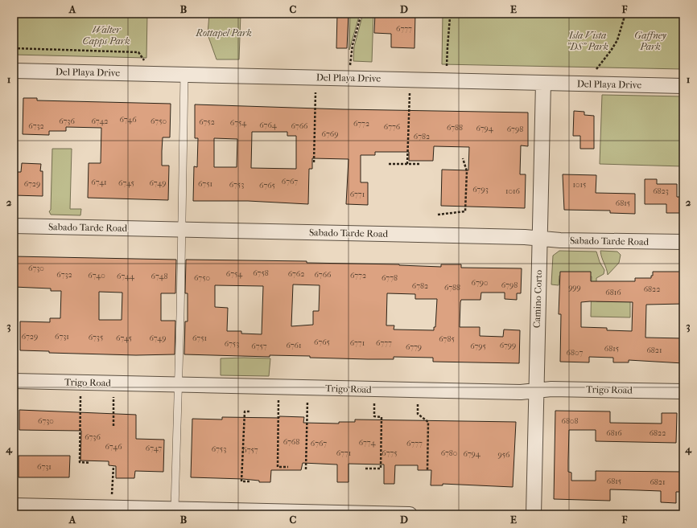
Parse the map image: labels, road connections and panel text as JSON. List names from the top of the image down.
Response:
{
  "streets": {
    "street": [
      "Del Playa Drive",
      "Sabado Tarde Road",
      "Camino Corto",
      "Trigo Road"
    ]
  },
  "crossings": [
    ["Del Playa Drive", "Camino Corto"],
    ["Sabado Tarde Road", "Camino Corto"],
    ["Camino Corto", "Trigo Road"]
  ],
  "parks": [
    "Walter Capps Park",
    "Rottapel Park",
    "Isla Vista \"DS\" Park",
    "Gaffney Park"
  ],
  "house_numbers": [
    "6777",
    "6746",
    "6736",
    "6742",
    "6750",
    "6752",
    "6754",
    "6772",
    "6764",
    "6732",
    "6766",
    "6776",
    "6788",
    "6794",
    "6798",
    "6769",
    "6782",
    "6767",
    "6741",
    "6745",
    "6749",
    "6729",
    "6751",
    "6753",
    "1015",
    "6765",
    "6793",
    "1016",
    "6823",
    "6771",
    "6815",
    "6730",
    "6758",
    "6754",
    "6762",
    "6732",
    "6766",
    "6740",
    "6772",
    "6744",
    "6748",
    "6750",
    "6778",
    "6790",
    "6798",
    "6782",
    "6788",
    "999",
    "6822",
    "6816",
    "6729",
    "6731",
    "6735",
    "6745",
    "6749",
    "6751",
    "6785",
    "6765",
    "6771",
    "6777",
    "6753",
    "6761",
    "6799",
    "6757",
    "6795",
    "6779",
    "6815",
    "6821",
    "6807",
    "6730",
    "6808",
    "6816",
    "6822",
    "6736",
    "6768",
    "6774",
    "6767",
    "6777",
    "6746",
    "6747",
    "6753",
    "6757",
    "6771",
    "6775",
    "6780",
    "6794",
    "956",
    "6731",
    "6815",
    "6821"
  ],
  "grid": {
    "columns": [
      "A",
      "B",
      "C",
      "D",
      "E",
      "F"
    ],
    "rows": [
      "1",
      "2",
      "3",
      "4"
    ]
  }
}
